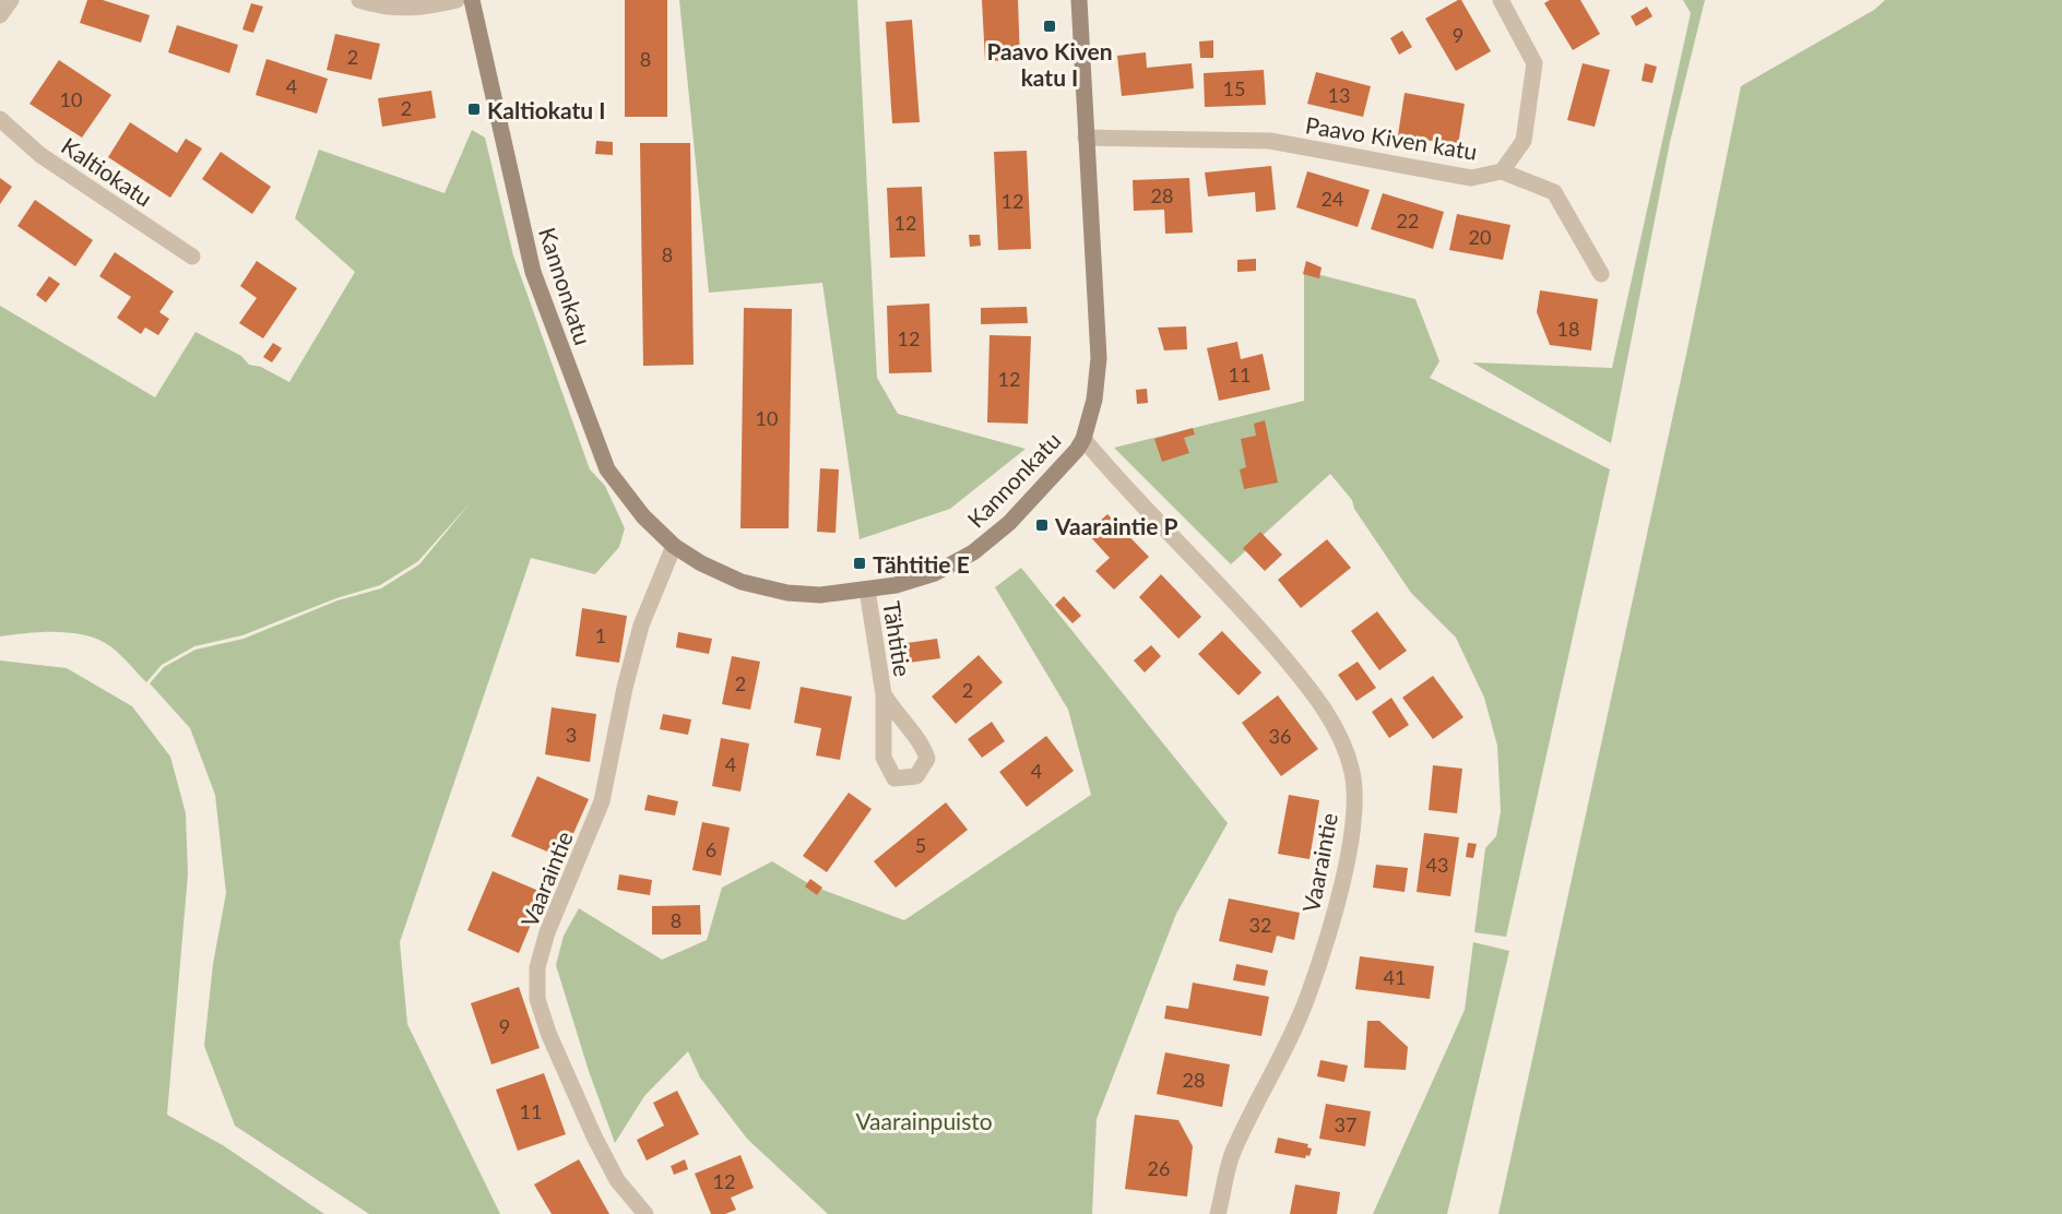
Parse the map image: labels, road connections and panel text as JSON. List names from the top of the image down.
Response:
{
  "streets": {
    "street": [
      "Paavo Kiven katu",
      "Kaltiokatu",
      "Kannonkatu",
      "Tähtitie",
      "Vaaraintie"
    ]
  },
  "crossings": [
    ["Paavo Kiven katu", "Kannonkatu"],
    ["Kannonkatu", "Tähtitie"],
    ["Kannonkatu", "Vaaraintie"]
  ],
  "parks": ["Vaarainpuisto"],
  "places": {
    "transit": [
      "Paavo Kiven katu I",
      "Kaltiokatu I",
      "Vaaraintie P",
      "Tähtitie E"
    ]
  },
  "house_numbers": [
    "9",
    "2",
    "8",
    "4",
    "15",
    "13",
    "10",
    "2",
    "28",
    "24",
    "12",
    "22",
    "12",
    "20",
    "8",
    "18",
    "12",
    "11",
    "12",
    "10",
    "1",
    "2",
    "2",
    "3",
    "36",
    "4",
    "4",
    "5",
    "6",
    "43",
    "8",
    "32",
    "41",
    "9",
    "28",
    "11",
    "37",
    "26",
    "12"
  ]
}
